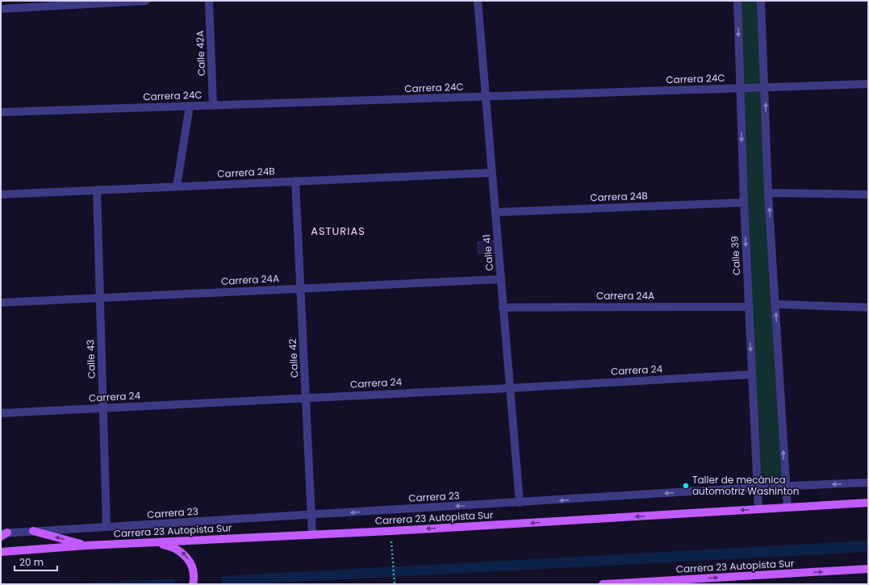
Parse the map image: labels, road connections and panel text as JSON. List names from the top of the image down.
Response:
{
  "streets": {
    "main road": ["Carrera 23 Autopista Sur"],
    "street": [
      "Calle 42A",
      "Carrera 24C",
      "Carrera 24B",
      "Calle 41",
      "Calle 39",
      "Carrera 24A",
      "Calle 42",
      "Calle 43",
      "Carrera 24",
      "Carrera 23"
    ]
  },
  "crossings": [
    ["Calle 42A", "Carrera 24C"],
    ["Carrera 24C", "Calle 41"],
    ["Carrera 24C", "Calle 39"],
    ["Carrera 24B", "Calle 41"],
    ["Carrera 24B", "Calle 39"],
    ["Carrera 24B", "Calle 42"],
    ["Carrera 24B", "Calle 43"],
    ["Calle 41", "Carrera 24A"],
    ["Calle 41", "Carrera 24"],
    ["Calle 41", "Carrera 23"],
    ["Calle 39", "Carrera 24A"],
    ["Calle 39", "Carrera 24"],
    ["Calle 39", "Carrera 23"],
    ["Calle 39", "Carrera 23 Autopista Sur"],
    ["Carrera 24A", "Calle 42"],
    ["Carrera 24A", "Calle 43"],
    ["Calle 42", "Carrera 24"],
    ["Calle 42", "Carrera 23"],
    ["Calle 42", "Carrera 23 Autopista Sur"],
    ["Calle 43", "Carrera 24"],
    ["Calle 43", "Carrera 23"]
  ],
  "one_way": ["Carrera 23"],
  "districts": ["ASTURIAS"],
  "places": ["Taller de mecánica automotriz Washinton"],
  "scale_bar": "20 m"
}
